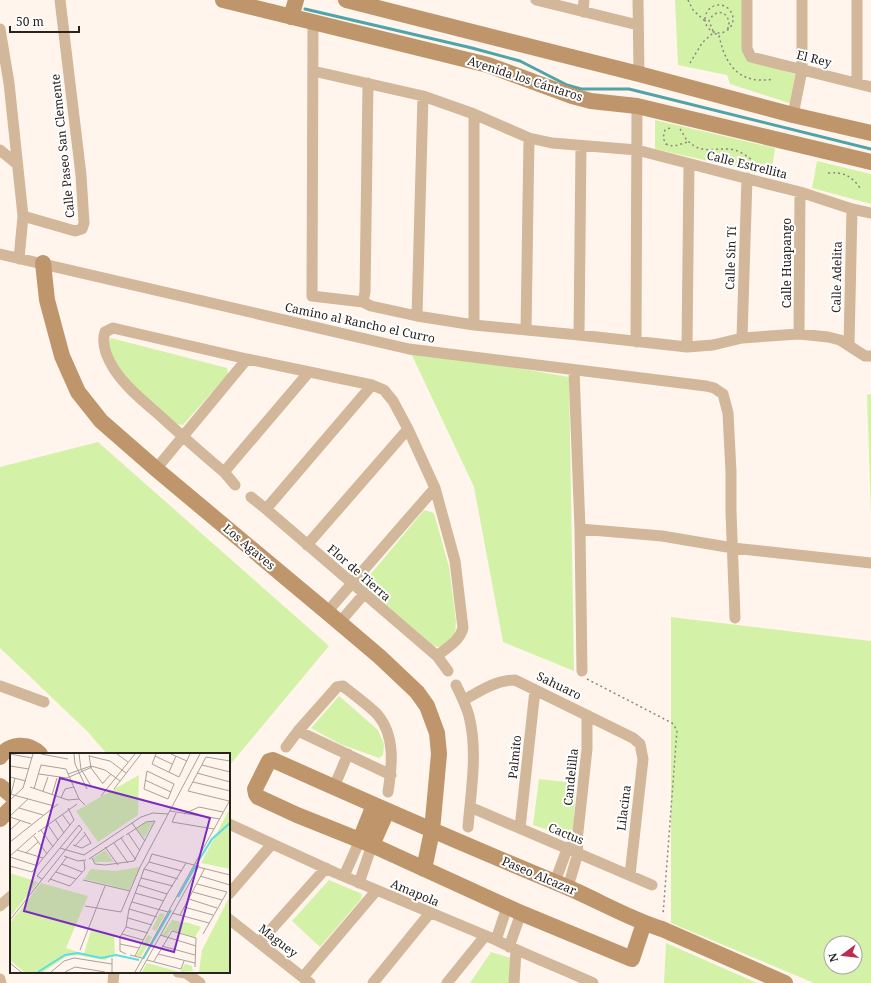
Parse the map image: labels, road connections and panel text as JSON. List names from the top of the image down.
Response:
{
  "streets": {
    "street": [
      "El Rey",
      "Avenida los Cántaros",
      "Calle Paseo San Clemente",
      "Calle Estrellita",
      "Calle Sin Tí",
      "Calle Huapango",
      "Calle Adelita",
      "Camino al Rancho el Curro",
      "Los Agaves",
      "Flor de Tierra",
      "Sahuaro",
      "Palmito",
      "Candelilla",
      "Lilacina",
      "Cactus",
      "Paseo Alcazar",
      "Amapola",
      "Maguey"
    ]
  },
  "crossings": [
    ["Calle Estrellita", "Calle Sin Tí"],
    ["Calle Estrellita", "Calle Huapango"],
    ["Calle Estrellita", "Calle Adelita"],
    ["Camino al Rancho el Curro", "Los Agaves"],
    ["Los Agaves", "Paseo Alcazar"],
    ["Sahuaro", "Palmito"],
    ["Sahuaro", "Candelilla"],
    ["Sahuaro", "Lilacina"],
    ["Palmito", "Cactus"],
    ["Candelilla", "Cactus"],
    ["Lilacina", "Cactus"]
  ],
  "scale_bar": "50 m",
  "north": "left"
}
